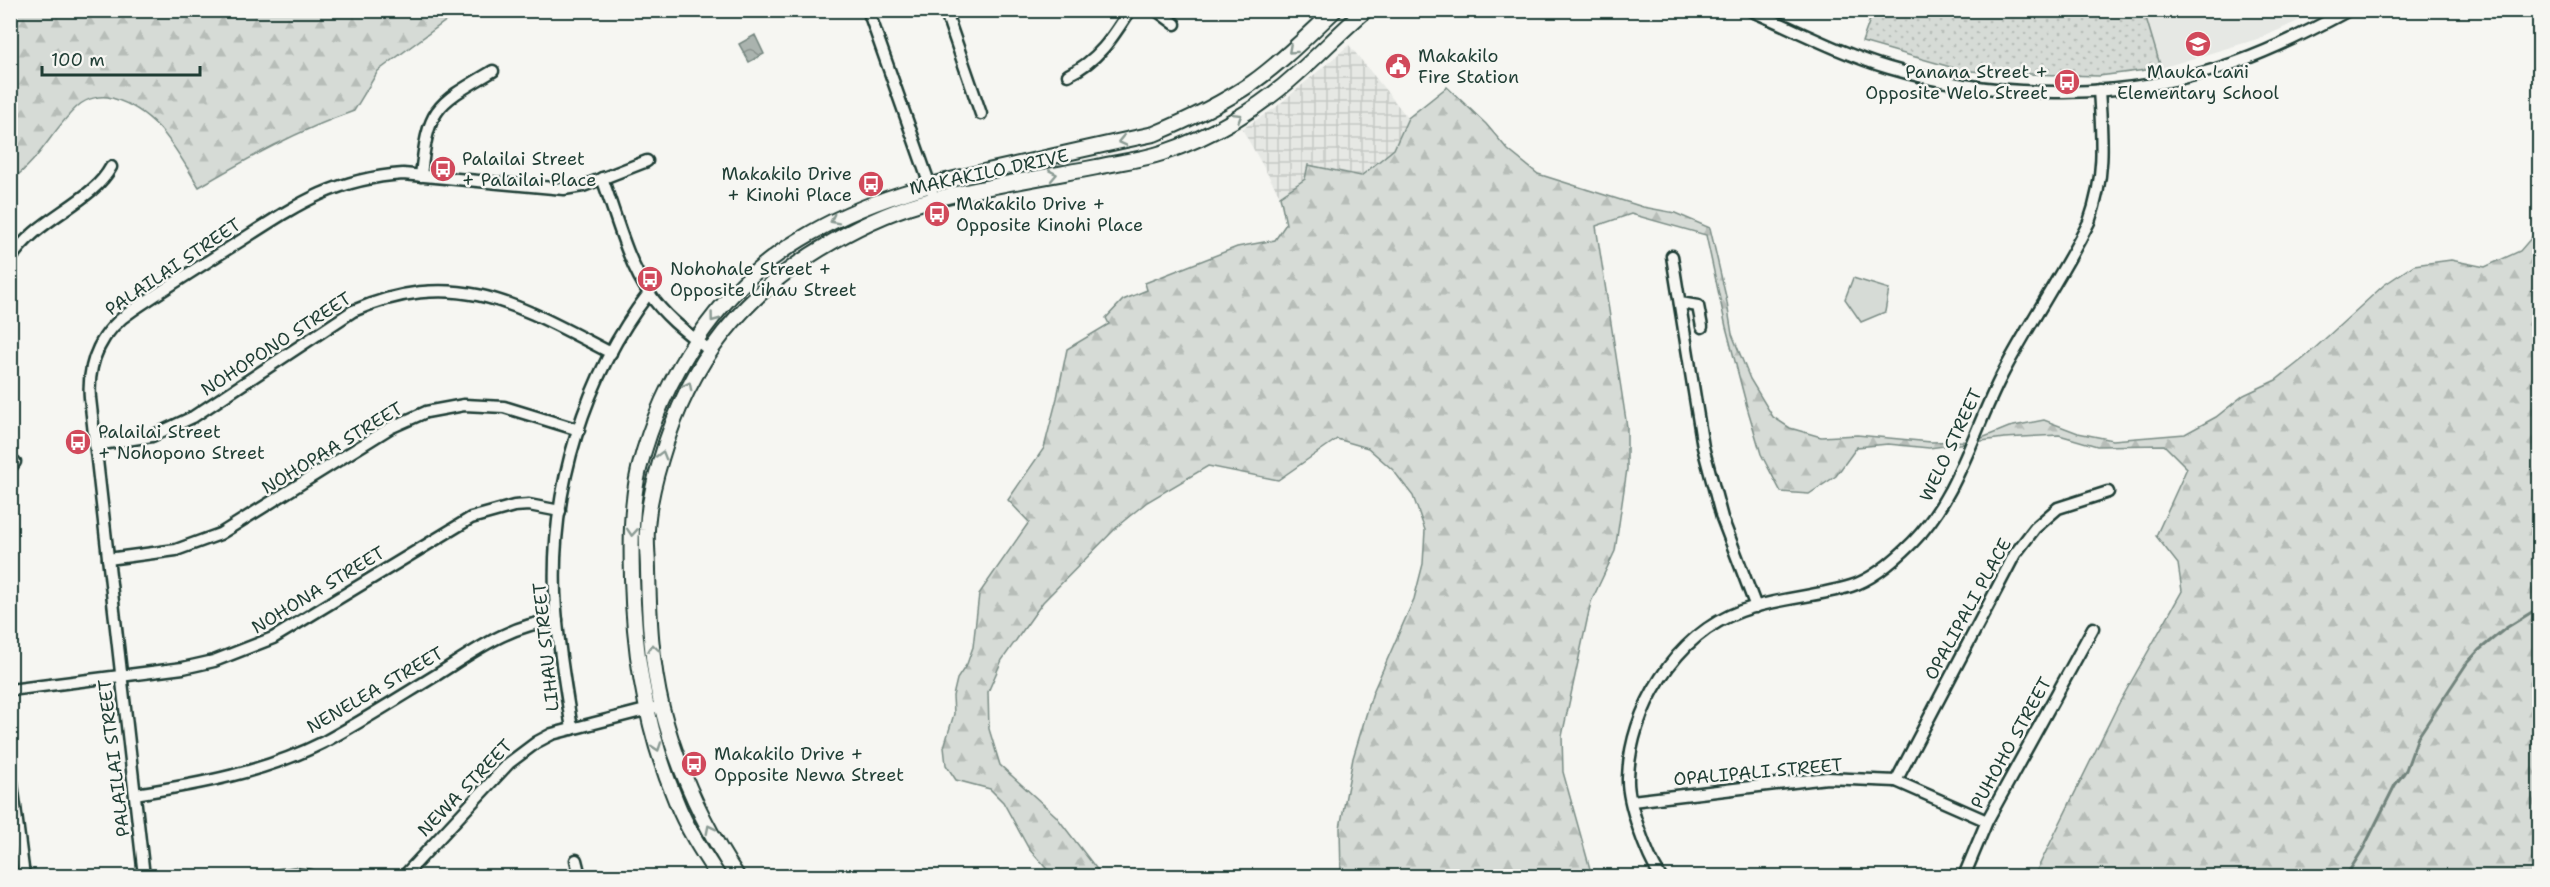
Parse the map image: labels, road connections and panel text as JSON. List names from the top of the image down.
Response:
{
  "streets": {
    "main road": ["MAKAKILO DRIVE"],
    "street": [
      "PALAILAI STREET",
      "NOHOPONO STREET",
      "WELO STREET",
      "NOHOPAA STREET",
      "NOHONA STREET",
      "OPALIPALI PLACE",
      "LIHAU STREET",
      "NENELEA STREET",
      "PUHOHO STREET",
      "OPALIPALI STREET",
      "NEWA STREET"
    ]
  },
  "crossings": [
    ["MAKAKILO DRIVE", "NEWA STREET"],
    ["PALAILAI STREET", "NOHOPONO STREET"],
    ["PALAILAI STREET", "NOHOPAA STREET"],
    ["PALAILAI STREET", "NOHONA STREET"],
    ["PALAILAI STREET", "NENELEA STREET"],
    ["NOHOPONO STREET", "LIHAU STREET"],
    ["WELO STREET", "OPALIPALI STREET"],
    ["NOHOPAA STREET", "LIHAU STREET"],
    ["NOHONA STREET", "LIHAU STREET"],
    ["OPALIPALI PLACE", "OPALIPALI STREET"],
    ["LIHAU STREET", "NENELEA STREET"],
    ["LIHAU STREET", "NEWA STREET"],
    ["PUHOHO STREET", "OPALIPALI STREET"]
  ],
  "places": {
    "school or university": ["Mauka Lani Elementary School"],
    "public building": ["Makakilo Fire Station"],
    "bus stop": [
      "Panana Street + Opposite Welo Street",
      "Palailai Street + Palailai Place",
      "Makakilo Drive + Kinohi Place",
      "Makakilo Drive + Opposite Kinohi Place",
      "Nohohale Street + Opposite Lihau Street",
      "Palailai Street + Nohopono Street",
      "Makakilo Drive + Opposite Newa Street"
    ]
  },
  "scale_bar": "100 m"
}
